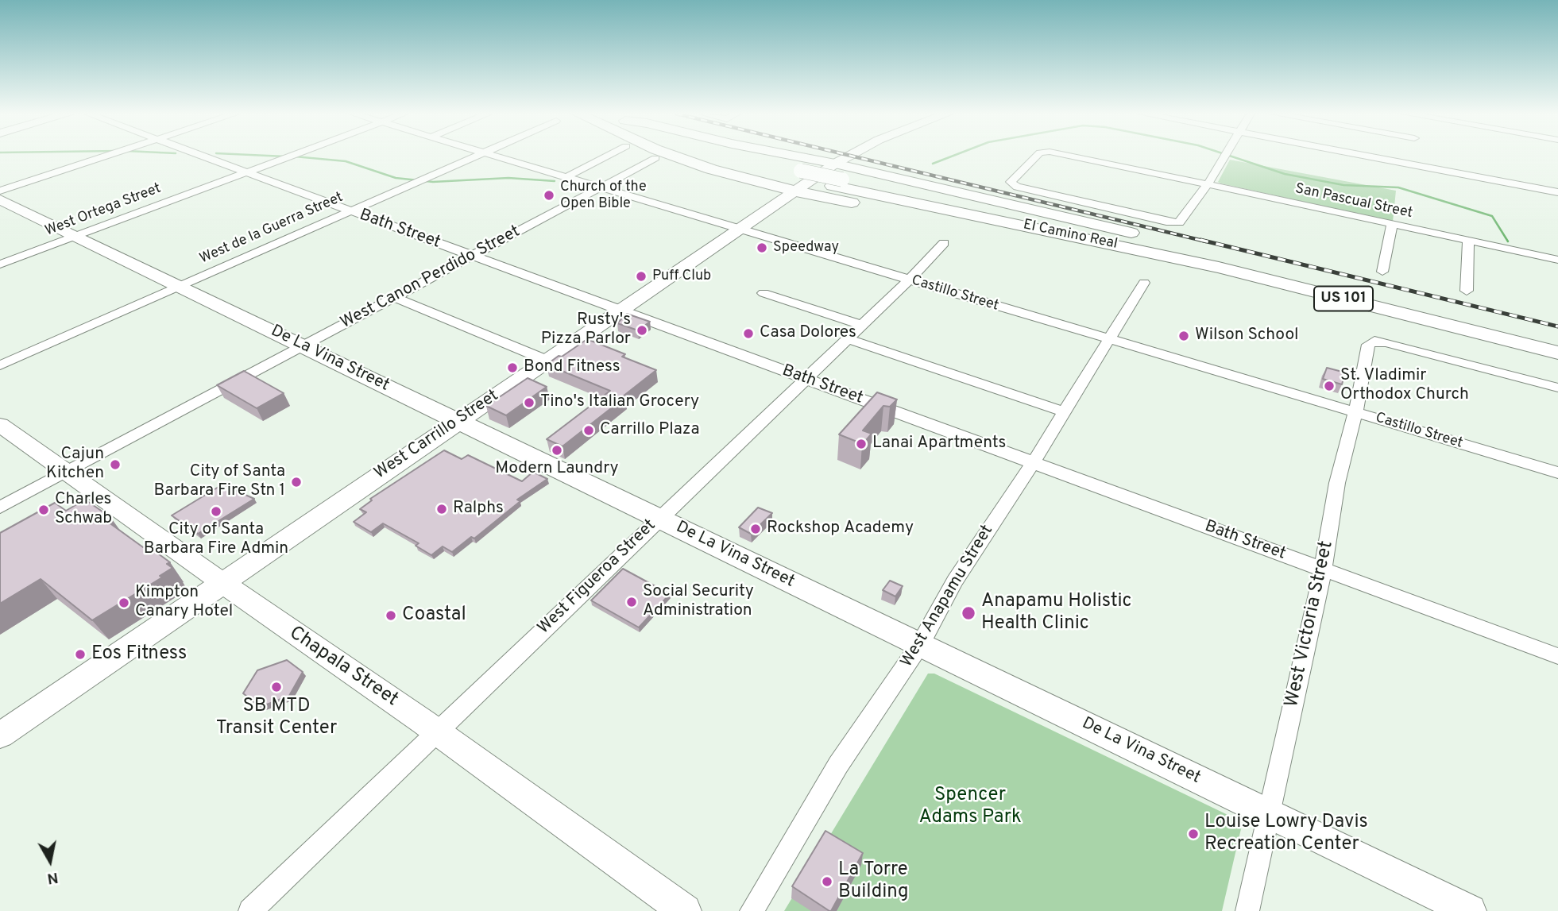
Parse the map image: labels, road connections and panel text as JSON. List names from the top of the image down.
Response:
{
  "streets": {
    "highway": ["El Camino Real", "US 101"],
    "main road": ["De La Vina Street", "West Carrillo Street", "Chapala Street"],
    "street": [
      "San Pascual Street",
      "West Ortega Street",
      "West de la Guerra Street",
      "Bath Street",
      "West Canon Perdido Street",
      "Castillo Street",
      "West Figueroa Street",
      "West Anapamu Street",
      "West Victoria Street"
    ]
  },
  "crossings": [
    ["West Ortega Street", "Bath Street"],
    ["West Ortega Street", "De La Vina Street"],
    ["West de la Guerra Street", "Bath Street"],
    ["West de la Guerra Street", "De La Vina Street"],
    ["Bath Street", "West Canon Perdido Street"],
    ["Bath Street", "West Carrillo Street"],
    ["Bath Street", "West Figueroa Street"],
    ["Bath Street", "West Anapamu Street"],
    ["Bath Street", "West Victoria Street"],
    ["El Camino Real", "West Carrillo Street"],
    ["West Canon Perdido Street", "Castillo Street"],
    ["West Canon Perdido Street", "De La Vina Street"],
    ["West Canon Perdido Street", "Chapala Street"],
    ["Castillo Street", "West Carrillo Street"],
    ["Castillo Street", "West Figueroa Street"],
    ["Castillo Street", "West Anapamu Street"],
    ["Castillo Street", "West Victoria Street"],
    ["De La Vina Street", "West Carrillo Street"],
    ["De La Vina Street", "West Figueroa Street"],
    ["De La Vina Street", "West Anapamu Street"],
    ["De La Vina Street", "West Victoria Street"],
    ["West Carrillo Street", "Chapala Street"],
    ["West Figueroa Street", "Chapala Street"]
  ],
  "parks": ["Spencer Adams Park"],
  "places": [
    "Church of the Open Bible",
    "Speedway",
    "Puff Club",
    "Rusty's Pizza Parlor",
    "Casa Dolores",
    "Wilson School",
    "Bond Fitness",
    "St. Vladimir Orthodox Church",
    "Tino's Italian Grocery",
    "Carrillo Plaza",
    "Lanai Apartments",
    "Modern Laundry",
    "Cajun Kitchen",
    "City of Santa Barbara Fire Stn 1",
    "Ralphs",
    "Charles Schwab",
    "City of Santa Barbara Fire Admin",
    "Rockshop Academy",
    "Social Security Administration",
    "Kimpton Canary Hotel",
    "Anapamu Holistic Health Clinic",
    "Coastal",
    "Eos Fitness",
    "SB MTD Transit Center",
    "Louise Lowry Davis Recreation Center",
    "La Torre Building"
  ],
  "north": "bottom"
}
